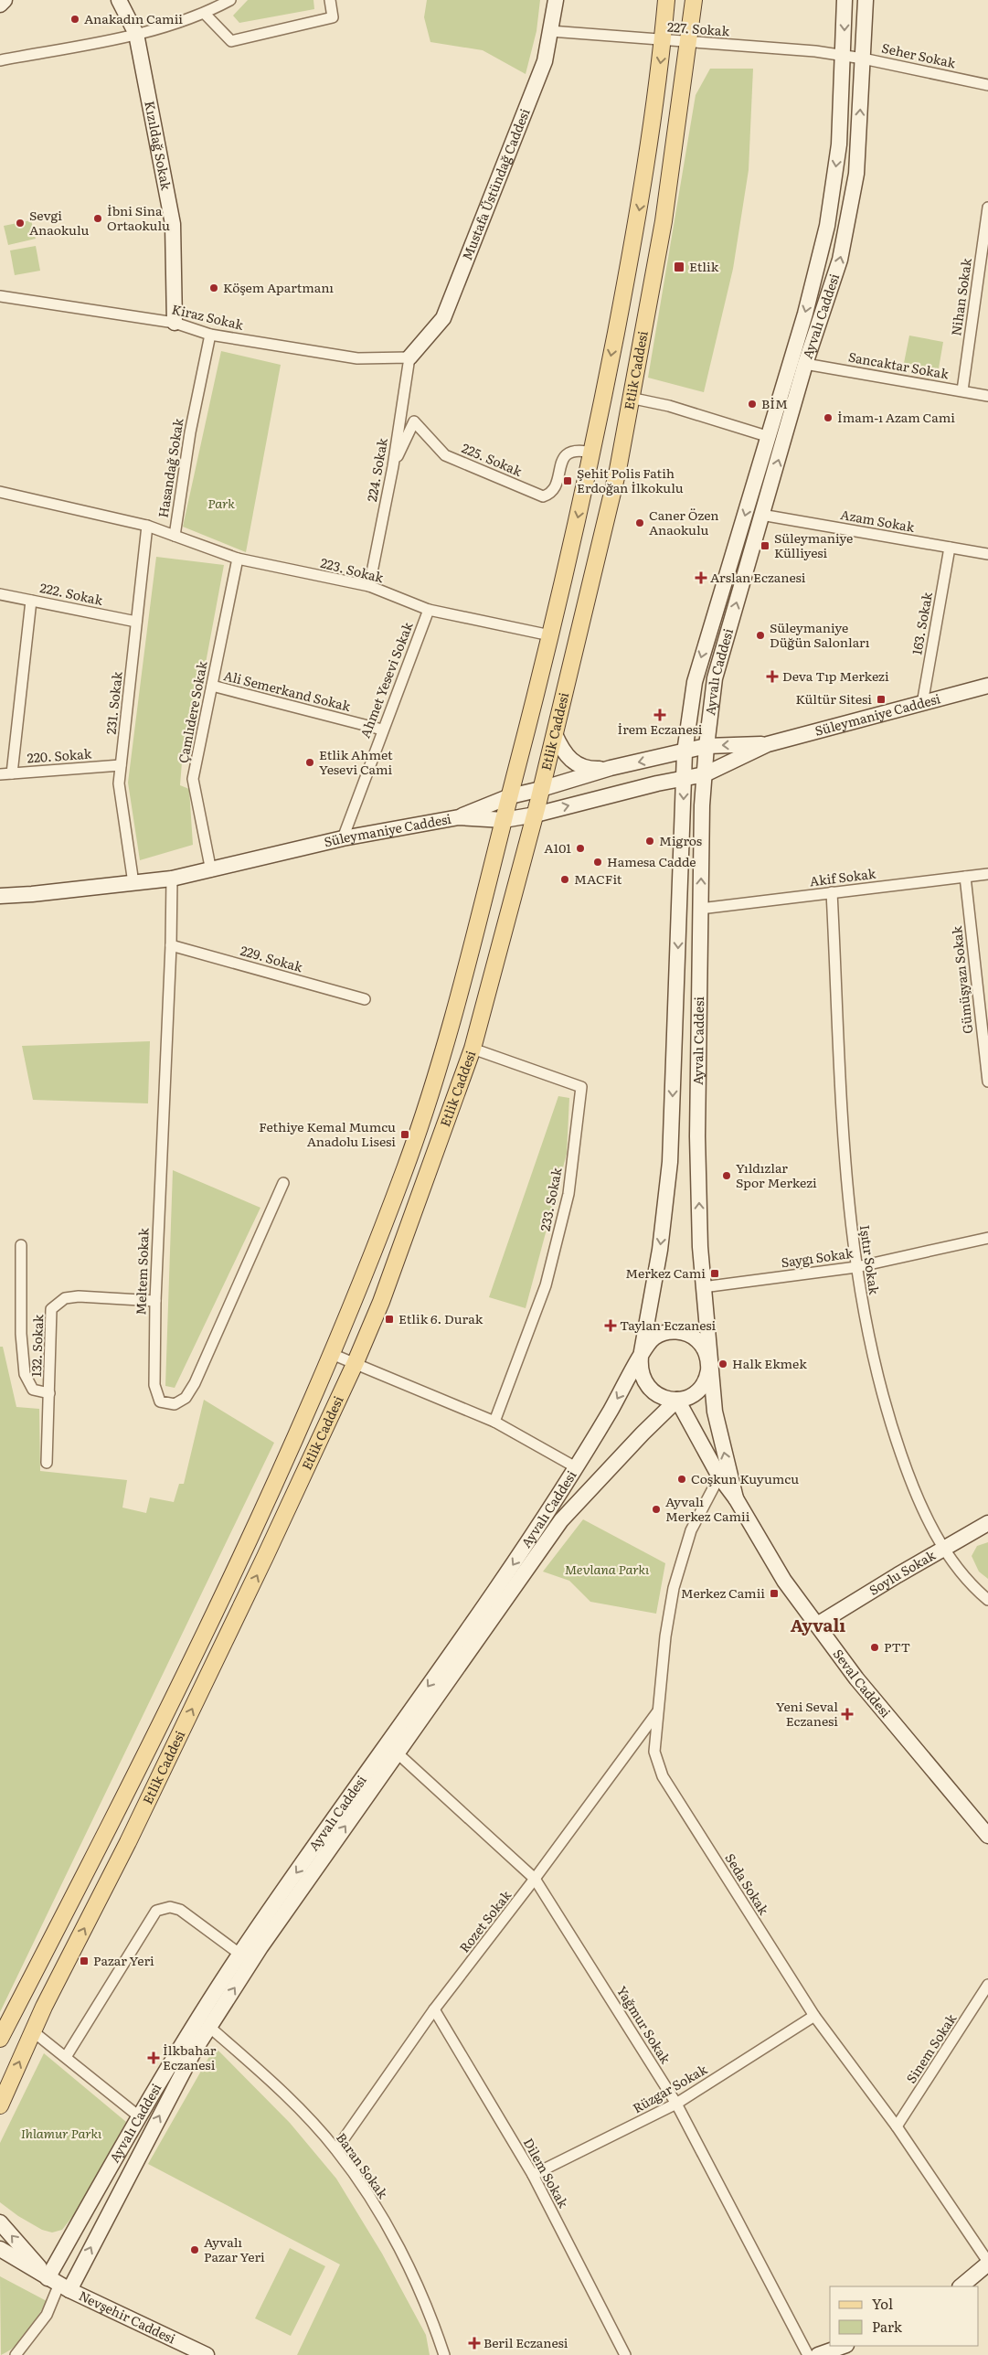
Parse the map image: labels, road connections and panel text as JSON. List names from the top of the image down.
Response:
{
  "streets": {
    "main road": [
      "Kızıldağ Sokak",
      "Mustafa Üstündağ Caddesi",
      "Ayvalı Caddesi",
      "Etlik Caddesi",
      "Süleymaniye Caddesi",
      "Soylu Sokak",
      "Seval Caddesi",
      "Nevşehir Caddesi"
    ],
    "street": [
      "227. Sokak",
      "Seher Sokak",
      "Nihan Sokak",
      "Kiraz Sokak",
      "Sancaktar Sokak",
      "225. Sokak",
      "Hasandağ Sokak",
      "224. Sokak",
      "Azam Sokak",
      "223. Sokak",
      "222. Sokak",
      "163. Sokak",
      "Ahmet Yesevi Sokak",
      "Ali Semerkand Sokak",
      "231. Sokak",
      "Çamlıdere Sokak",
      "220. Sokak",
      "Akif Sokak",
      "229. Sokak",
      "Gümüşyazı Sokak",
      "233. Sokak",
      "Saygı Sokak",
      "Işıtır Sokak",
      "Meltem Sokak",
      "132. Sokak",
      "Seda Sokak",
      "Rozet Sokak",
      "Yağmur Sokak",
      "Sinem Sokak",
      "Rüzgar Sokak",
      "Baran Sokak",
      "Dilem Sokak"
    ]
  },
  "crossings": [
    ["227. Sokak", "Seher Sokak"],
    ["227. Sokak", "Mustafa Üstündağ Caddesi"],
    ["227. Sokak", "Ayvalı Caddesi"],
    ["227. Sokak", "Etlik Caddesi"],
    ["Seher Sokak", "Ayvalı Caddesi"],
    ["Kızıldağ Sokak", "Kiraz Sokak"],
    ["Mustafa Üstündağ Caddesi", "Kiraz Sokak"],
    ["Mustafa Üstündağ Caddesi", "224. Sokak"],
    ["Nihan Sokak", "Sancaktar Sokak"],
    ["Ayvalı Caddesi", "Sancaktar Sokak"],
    ["Ayvalı Caddesi", "Azam Sokak"],
    ["Ayvalı Caddesi", "Süleymaniye Caddesi"],
    ["Ayvalı Caddesi", "Akif Sokak"],
    ["Ayvalı Caddesi", "Saygı Sokak"],
    ["Ayvalı Caddesi", "Seval Caddesi"],
    ["Ayvalı Caddesi", "Yağmur Sokak"],
    ["Ayvalı Caddesi", "Baran Sokak"],
    ["Ayvalı Caddesi", "Nevşehir Caddesi"],
    ["Kiraz Sokak", "Hasandağ Sokak"],
    ["Kiraz Sokak", "224. Sokak"],
    ["Etlik Caddesi", "225. Sokak"],
    ["Etlik Caddesi", "223. Sokak"],
    ["Etlik Caddesi", "Süleymaniye Caddesi"],
    ["Etlik Caddesi", "233. Sokak"],
    ["225. Sokak", "224. Sokak"],
    ["Hasandağ Sokak", "223. Sokak"],
    ["Hasandağ Sokak", "231. Sokak"],
    ["224. Sokak", "223. Sokak"],
    ["Azam Sokak", "163. Sokak"],
    ["223. Sokak", "Ahmet Yesevi Sokak"],
    ["223. Sokak", "Çamlıdere Sokak"],
    ["222. Sokak", "231. Sokak"],
    ["163. Sokak", "Süleymaniye Caddesi"],
    ["Ahmet Yesevi Sokak", "Ali Semerkand Sokak"],
    ["Ahmet Yesevi Sokak", "Süleymaniye Caddesi"],
    ["Ali Semerkand Sokak", "Çamlıdere Sokak"],
    ["231. Sokak", "Süleymaniye Caddesi"],
    ["231. Sokak", "220. Sokak"],
    ["Çamlıdere Sokak", "Süleymaniye Caddesi"],
    ["Süleymaniye Caddesi", "Meltem Sokak"],
    ["Akif Sokak", "Gümüşyazı Sokak"],
    ["Akif Sokak", "Işıtır Sokak"],
    ["229. Sokak", "Meltem Sokak"],
    ["Saygı Sokak", "Işıtır Sokak"],
    ["Işıtır Sokak", "Soylu Sokak"],
    ["Meltem Sokak", "132. Sokak"],
    ["Soylu Sokak", "Seval Caddesi"],
    ["Seval Caddesi", "Seda Sokak"],
    ["Seda Sokak", "Rozet Sokak"],
    ["Seda Sokak", "Sinem Sokak"],
    ["Seda Sokak", "Rüzgar Sokak"],
    ["Rozet Sokak", "Yağmur Sokak"],
    ["Rozet Sokak", "Baran Sokak"],
    ["Rozet Sokak", "Dilem Sokak"],
    ["Yağmur Sokak", "Rüzgar Sokak"],
    ["Rüzgar Sokak", "Dilem Sokak"]
  ],
  "districts": ["Ayvalı"],
  "parks": ["Park", "Mevlana Parkı", "Ihlamur Parkı"],
  "places": {
    "other": [
      "Anakadın Camii",
      "İbni Sina Ortaokulu",
      "Sevgi Anaokulu",
      "Köşem Apartmanı",
      "BİM",
      "İmam-ı Azam Cami",
      "Caner Özen Anaokulu",
      "Süleymaniye Düğün Salonları",
      "Etlik Ahmet Yesevi Cami",
      "Migros",
      "A101",
      "Hamesa Cadde",
      "MACFit",
      "Yıldızlar Spor Merkezi",
      "Halk Ekmek",
      "Coşkun Kuyumcu",
      "Ayvalı Merkez Camii",
      "PTT",
      "Ayvalı Pazar Yeri"
    ],
    "transit": [
      "Etlik",
      "Şehit Polis Fatih Erdoğan İlkokulu",
      "Süleymaniye Külliyesi",
      "Kültür Sitesi",
      "Fethiye Kemal Mumcu Anadolu Lisesi",
      "Merkez Cami",
      "Etlik 6. Durak",
      "Merkez Camii",
      "Pazar Yeri"
    ],
    "health": [
      "Arslan Eczanesi",
      "Deva Tıp Merkezi",
      "İrem Eczanesi",
      "Taylan Eczanesi",
      "Yeni Seval Eczanesi",
      "İlkbahar Eczanesi",
      "Beril Eczanesi"
    ]
  },
  "legend": ["Yol", "Park"]
}
